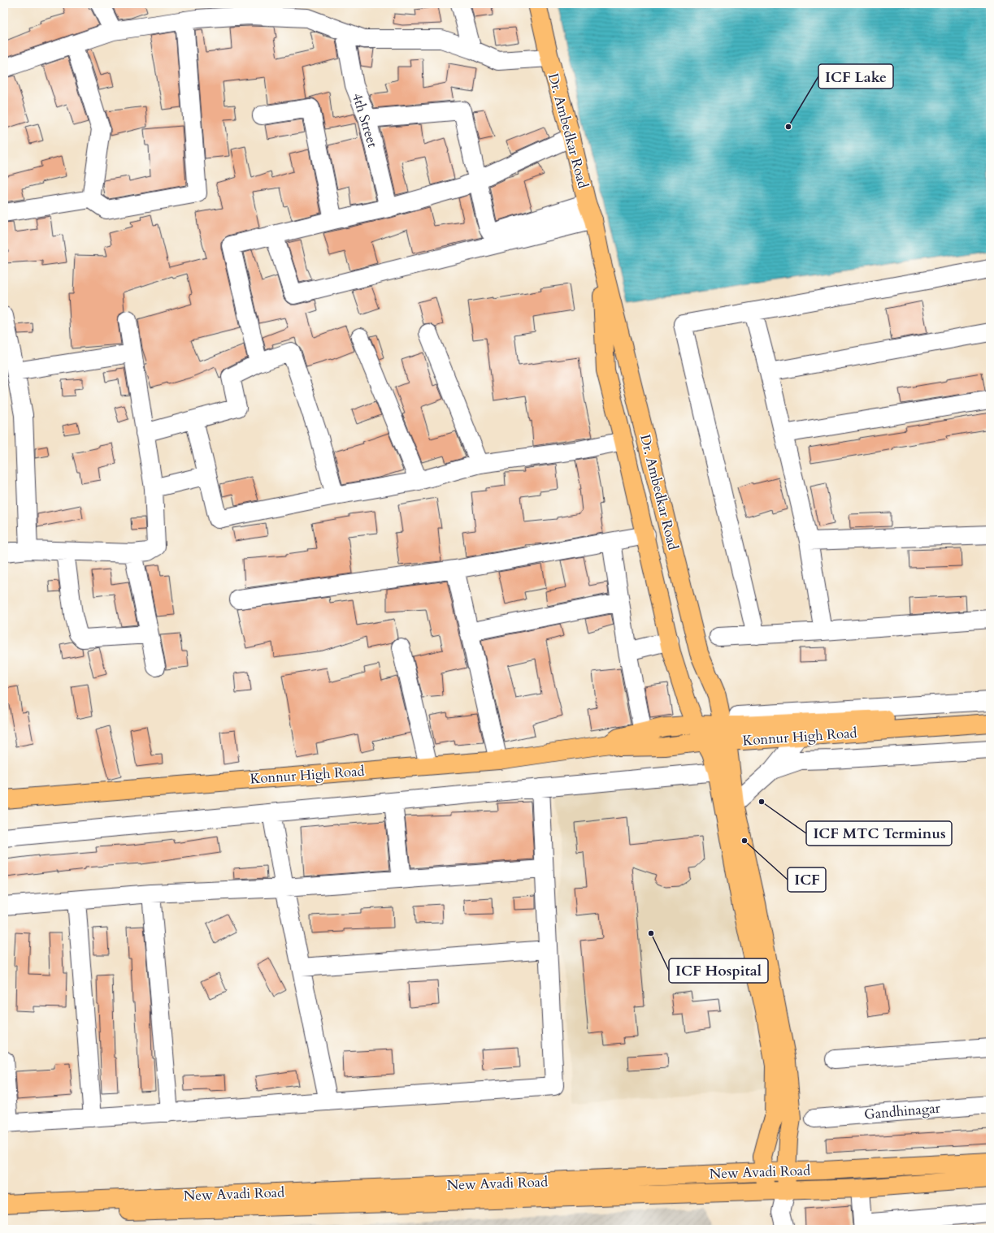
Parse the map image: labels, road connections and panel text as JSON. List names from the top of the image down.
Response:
{
  "streets": {
    "main road": ["Dr. Ambedkar Road", "Konnur High Road", "New Avadi Road"],
    "street": ["4th Street", "Gandhinagar"]
  },
  "crossings": [
    ["Dr. Ambedkar Road", "Konnur High Road"],
    ["Dr. Ambedkar Road", "New Avadi Road"]
  ],
  "places": [
    "ICF Lake",
    "ICF MTC Terminus",
    "ICF",
    "ICF Hospital"
  ]
}
